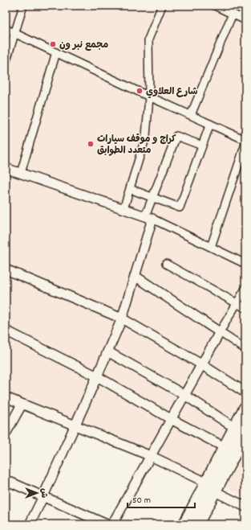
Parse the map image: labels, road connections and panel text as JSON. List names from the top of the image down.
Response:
{
  "places": ["مجمع نبر ون", "شارع العلاوي", "كراج و موقف سيارات متعدد الطوابق"],
  "scale_bar": "50 m",
  "north": "right"
}
